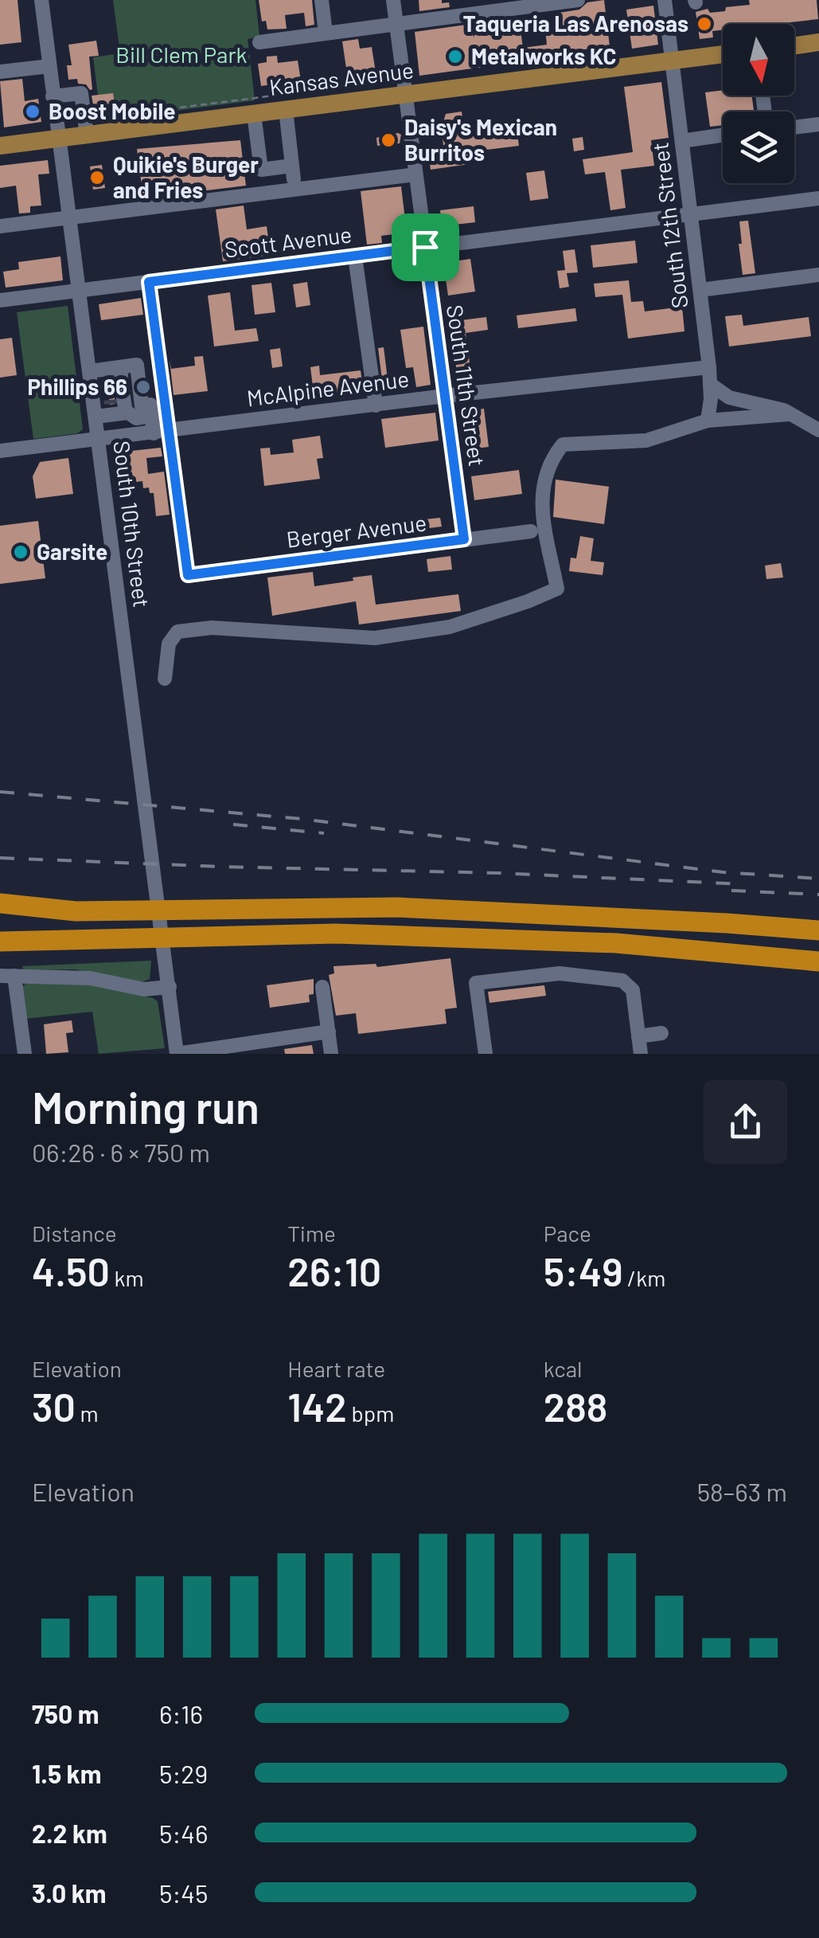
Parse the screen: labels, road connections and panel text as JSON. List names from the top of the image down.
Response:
{
  "streets": {
    "main road": ["Kansas Avenue"],
    "street": [
      "South 12th Street",
      "Scott Avenue",
      "South 11th Street",
      "McAlpine Avenue",
      "South 10th Street",
      "Berger Avenue"
    ]
  },
  "crossings": [
    ["Kansas Avenue", "South 12th Street"],
    ["Kansas Avenue", "South 11th Street"],
    ["Kansas Avenue", "South 10th Street"],
    ["South 12th Street", "Scott Avenue"],
    ["South 12th Street", "McAlpine Avenue"],
    ["Scott Avenue", "South 11th Street"],
    ["Scott Avenue", "South 10th Street"],
    ["South 11th Street", "McAlpine Avenue"],
    ["South 11th Street", "Berger Avenue"],
    ["McAlpine Avenue", "South 10th Street"],
    ["McAlpine Avenue", "Berger Avenue"]
  ],
  "parks": ["Bill Clem Park"],
  "places": [
    "Taqueria Las Arenosas",
    "Metalworks KC",
    "Boost Mobile",
    "Daisy's Mexican Burritos",
    "Quikie's Burger and Fries",
    "Phillips 66",
    "Garsite"
  ],
  "north": "bottom",
  "page": {
    "heading": ["Morning run", "06:26 · 6 × 750 m"],
    "stats": [
      ["Distance", "4.50 km"],
      ["Time", "26:10"],
      ["Pace", "5:49 /km"],
      ["Elevation", "30 m"],
      ["Heart rate", "142 bpm"],
      ["kcal", "288"]
    ],
    "chart": ["Elevation", "58–63 m"],
    "list": [
      {
        "name": "750 m",
        "note": "6:16"
      },
      {
        "name": "1.5 km",
        "note": "5:29"
      },
      {
        "name": "2.2 km",
        "note": "5:46"
      },
      {
        "name": "3.0 km",
        "note": "5:45"
      }
    ]
  }
}
